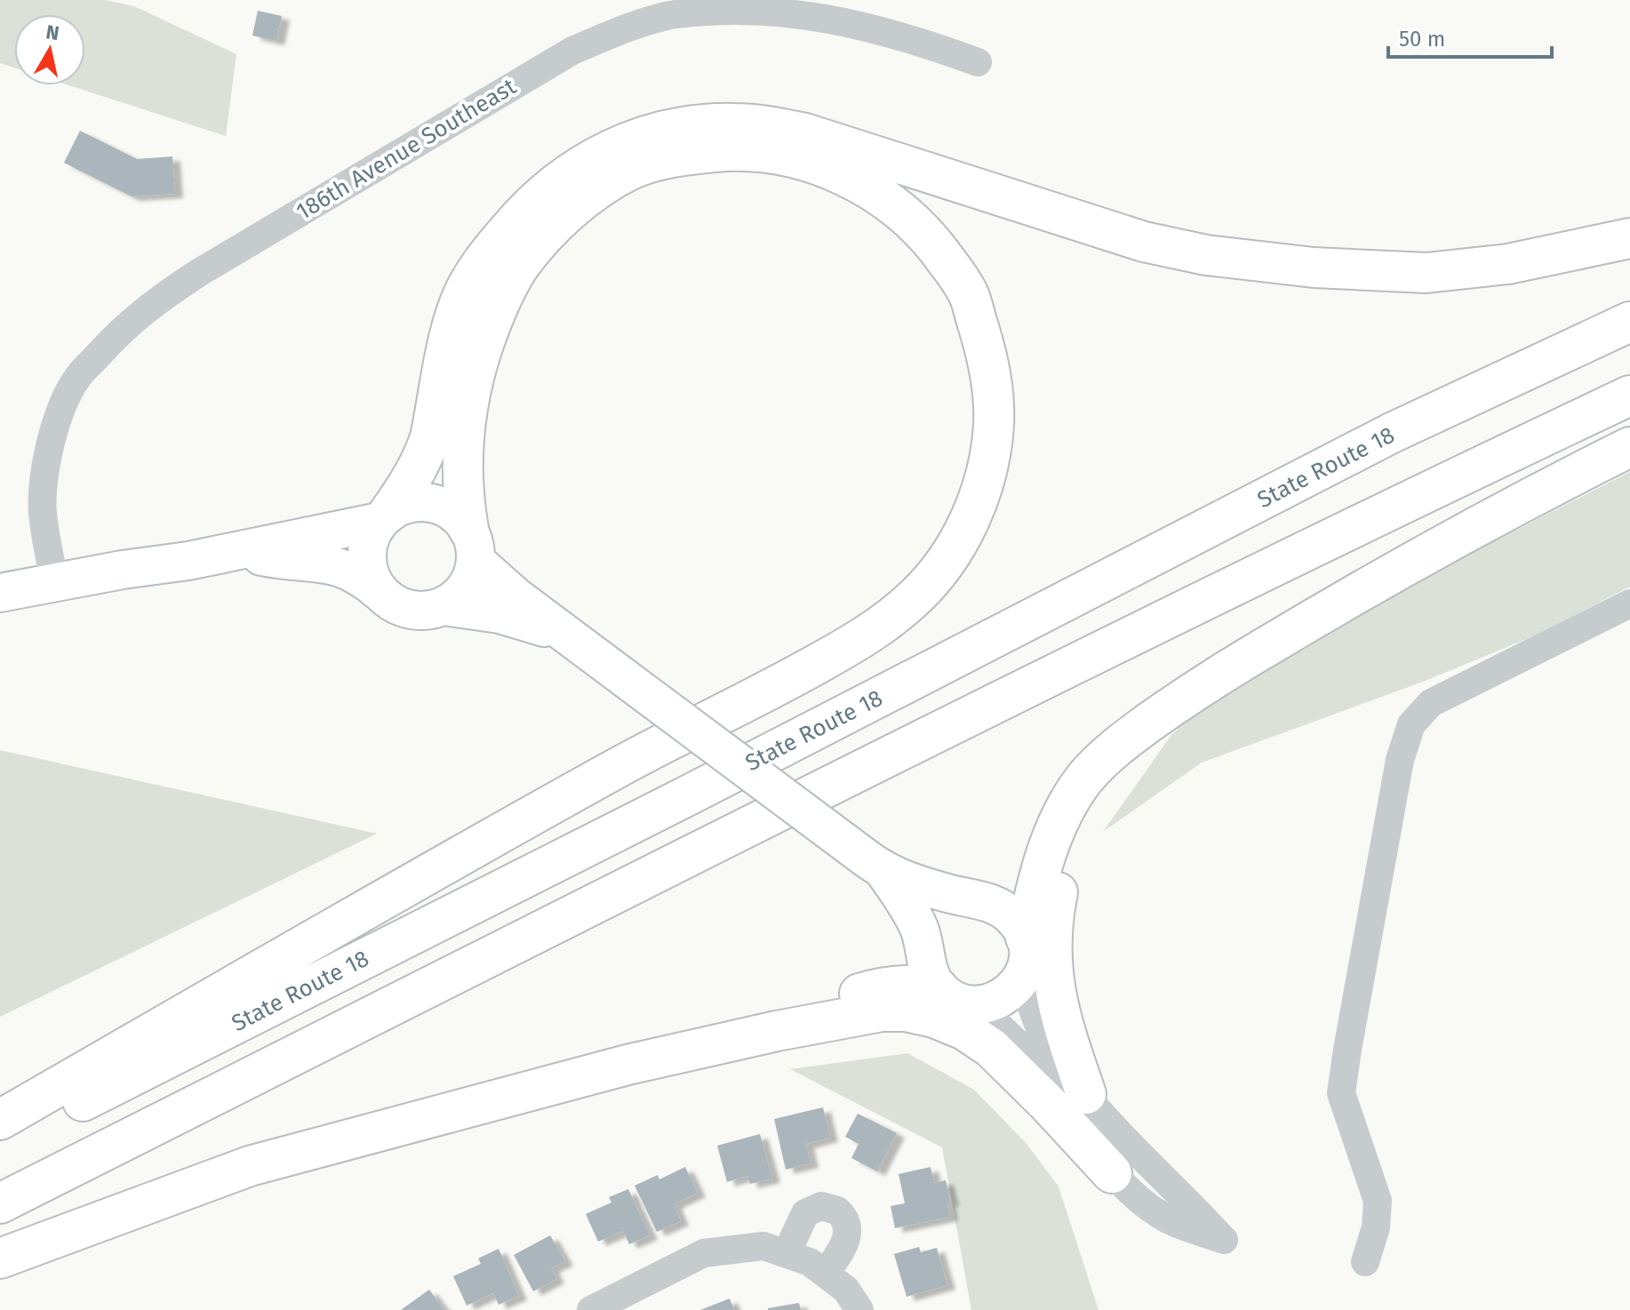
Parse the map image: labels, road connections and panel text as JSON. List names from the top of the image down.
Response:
{
  "streets": {
    "highway": ["State Route 18"],
    "street": ["186th Avenue Southeast"]
  },
  "scale_bar": "50 m",
  "north": "top"
}
